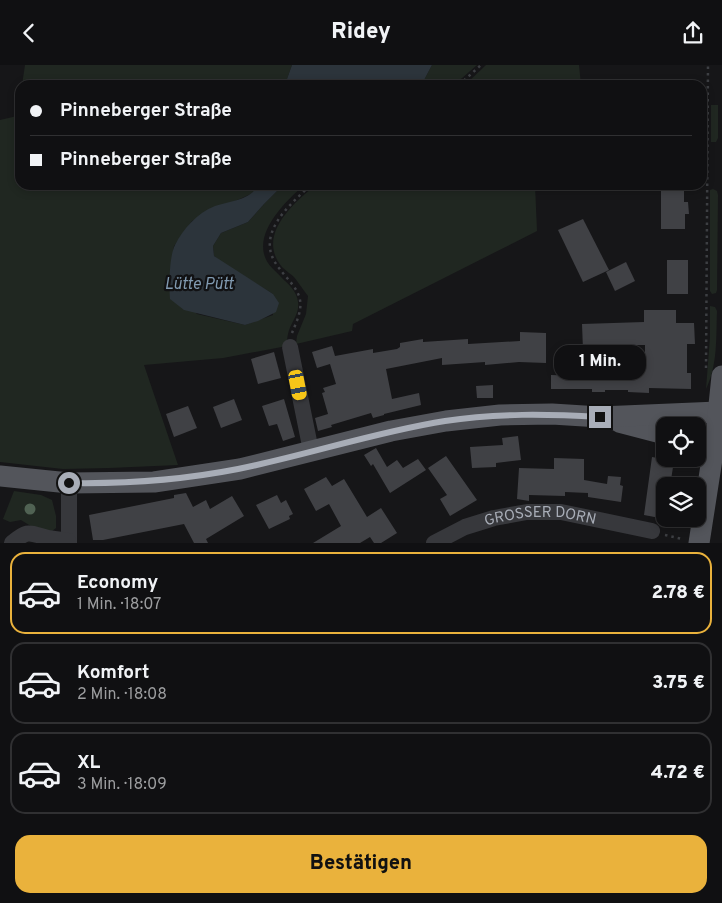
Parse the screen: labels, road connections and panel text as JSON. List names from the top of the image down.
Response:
{
  "streets": {
    "street": ["GROSSER DORN"]
  },
  "water": ["Lütte Pütt"],
  "page": {
    "header": "Ridey",
    "banner": ["Pinneberger Straße", "Pinneberger Straße"],
    "bubble": "1 Min.",
    "list": [
      {
        "name": "Economy",
        "note": "1 Min. · 18:07",
        "value": "2.78 €"
      },
      {
        "name": "Komfort",
        "note": "2 Min. · 18:08",
        "value": "3.75 €"
      },
      {
        "name": "XL",
        "note": "3 Min. · 18:09",
        "value": "4.72 €"
      }
    ],
    "buttons": "Bestätigen"
  }
}
